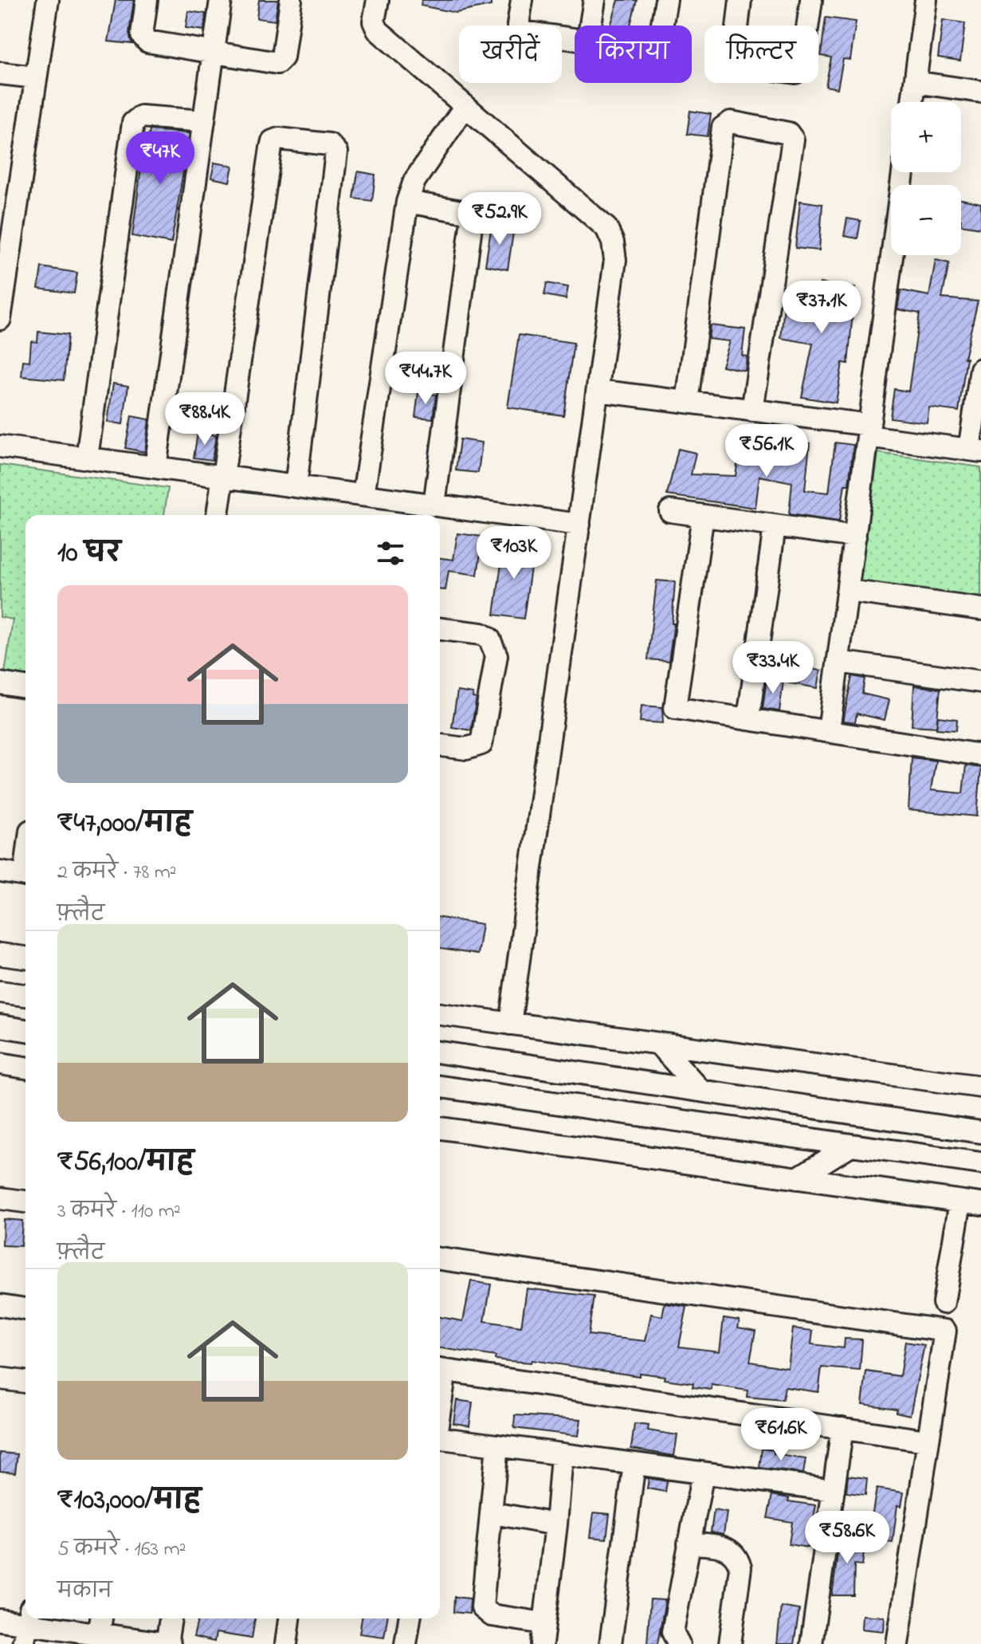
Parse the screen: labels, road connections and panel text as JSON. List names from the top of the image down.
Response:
{
  "page": {
    "chip": ["खरीदें", "किराया", "फ़िल्टर"],
    "map_buttons": ["+", "−"],
    "price": [
      "₹47K",
      "₹52.9K",
      "₹37.1K",
      "₹44.7K",
      "₹88.4K",
      "₹56.1K",
      "₹103K",
      "₹33.4K",
      "₹61.6K",
      "₹58.6K"
    ],
    "heading": "10 घर",
    "list": [
      {
        "name": "₹47,000/माह",
        "note": "2 कमरे · 78 m² · फ़्लैट"
      },
      {
        "name": "₹56,100/माह",
        "note": "3 कमरे · 110 m² · फ़्लैट"
      },
      {
        "name": "₹103,000/माह",
        "note": "5 कमरे · 163 m² · मकान"
      }
    ]
  }
}
